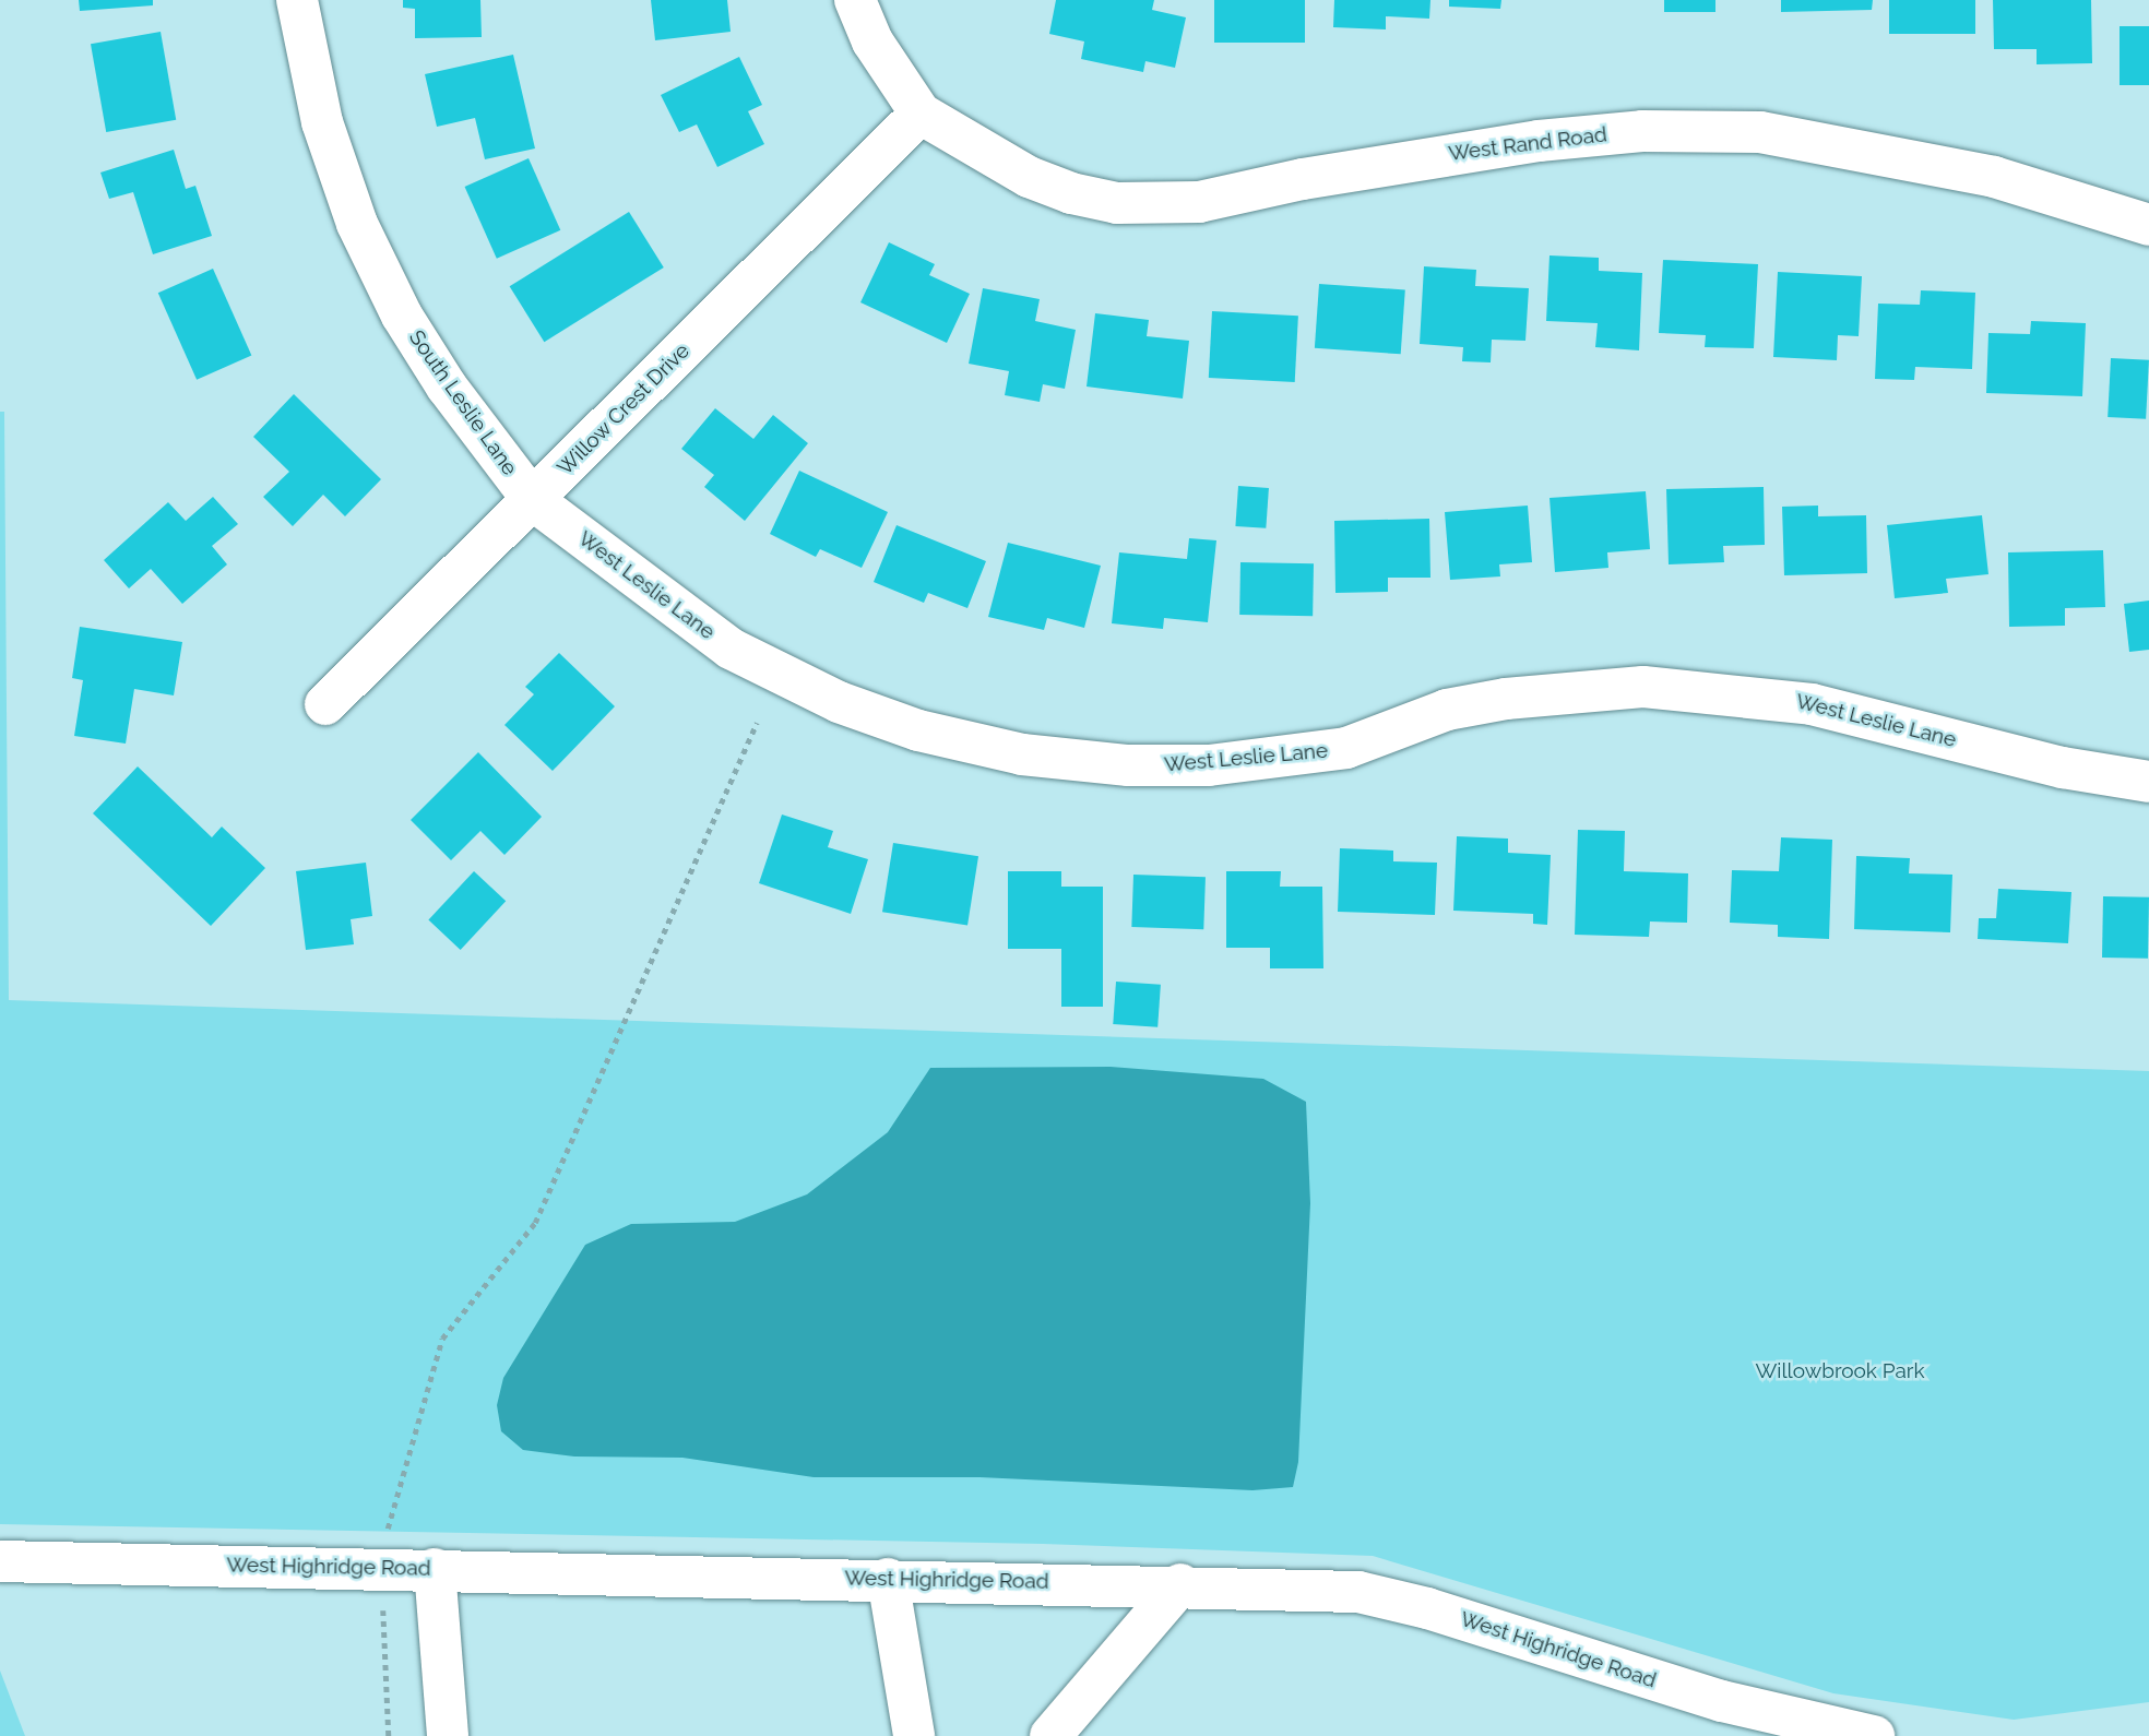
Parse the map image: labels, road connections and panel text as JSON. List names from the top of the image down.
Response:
{
  "streets": {
    "street": [
      "West Rand Road",
      "South Leslie Lane",
      "Willow Crest Drive",
      "West Leslie Lane",
      "West Highridge Road"
    ]
  },
  "crossings": [
    ["West Rand Road", "Willow Crest Drive"],
    ["South Leslie Lane", "Willow Crest Drive"],
    ["South Leslie Lane", "West Leslie Lane"],
    ["Willow Crest Drive", "West Leslie Lane"]
  ],
  "parks": ["Willowbrook Park"]
}
